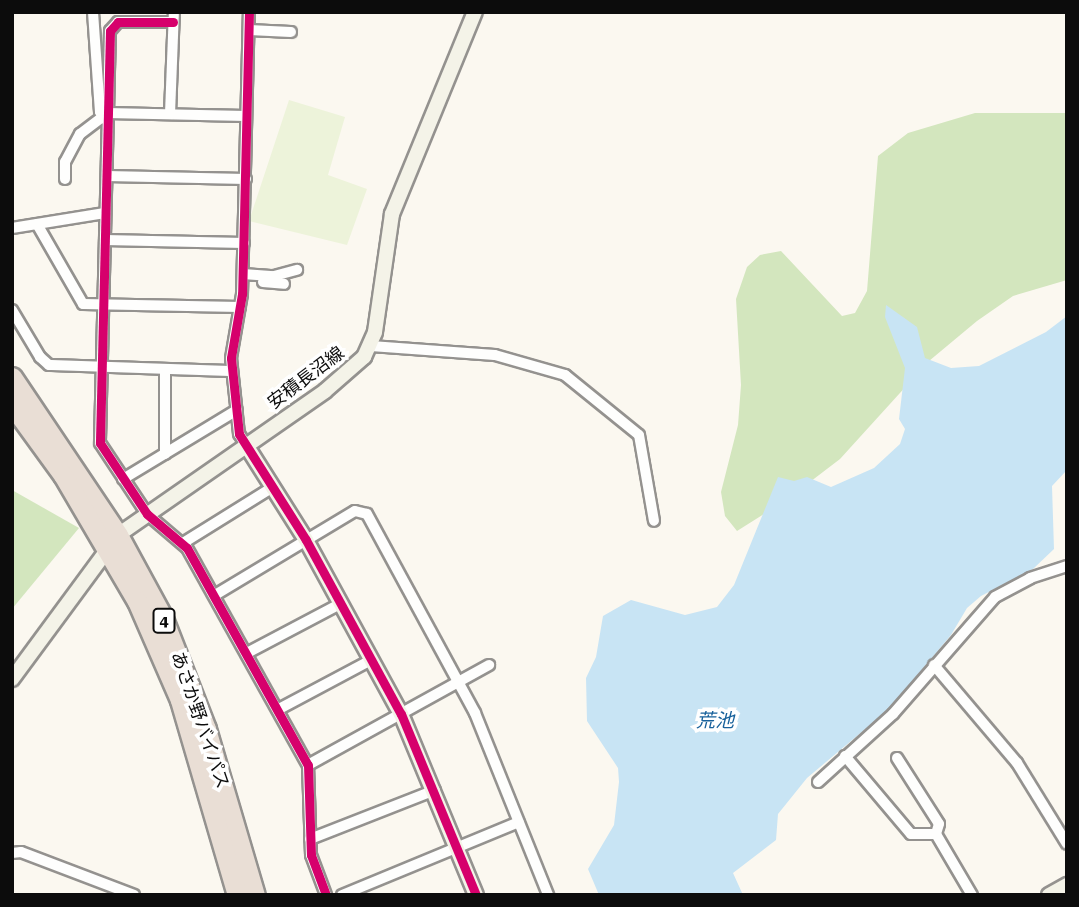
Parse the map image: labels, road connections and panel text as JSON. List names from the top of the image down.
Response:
{
  "streets": {
    "highway": ["4", "あさか野バイパス"],
    "main road": ["安積長沼線"]
  },
  "crossings": [
    ["安積長沼線", "あさか野バイパス"]
  ],
  "water": ["荒池"]
}
